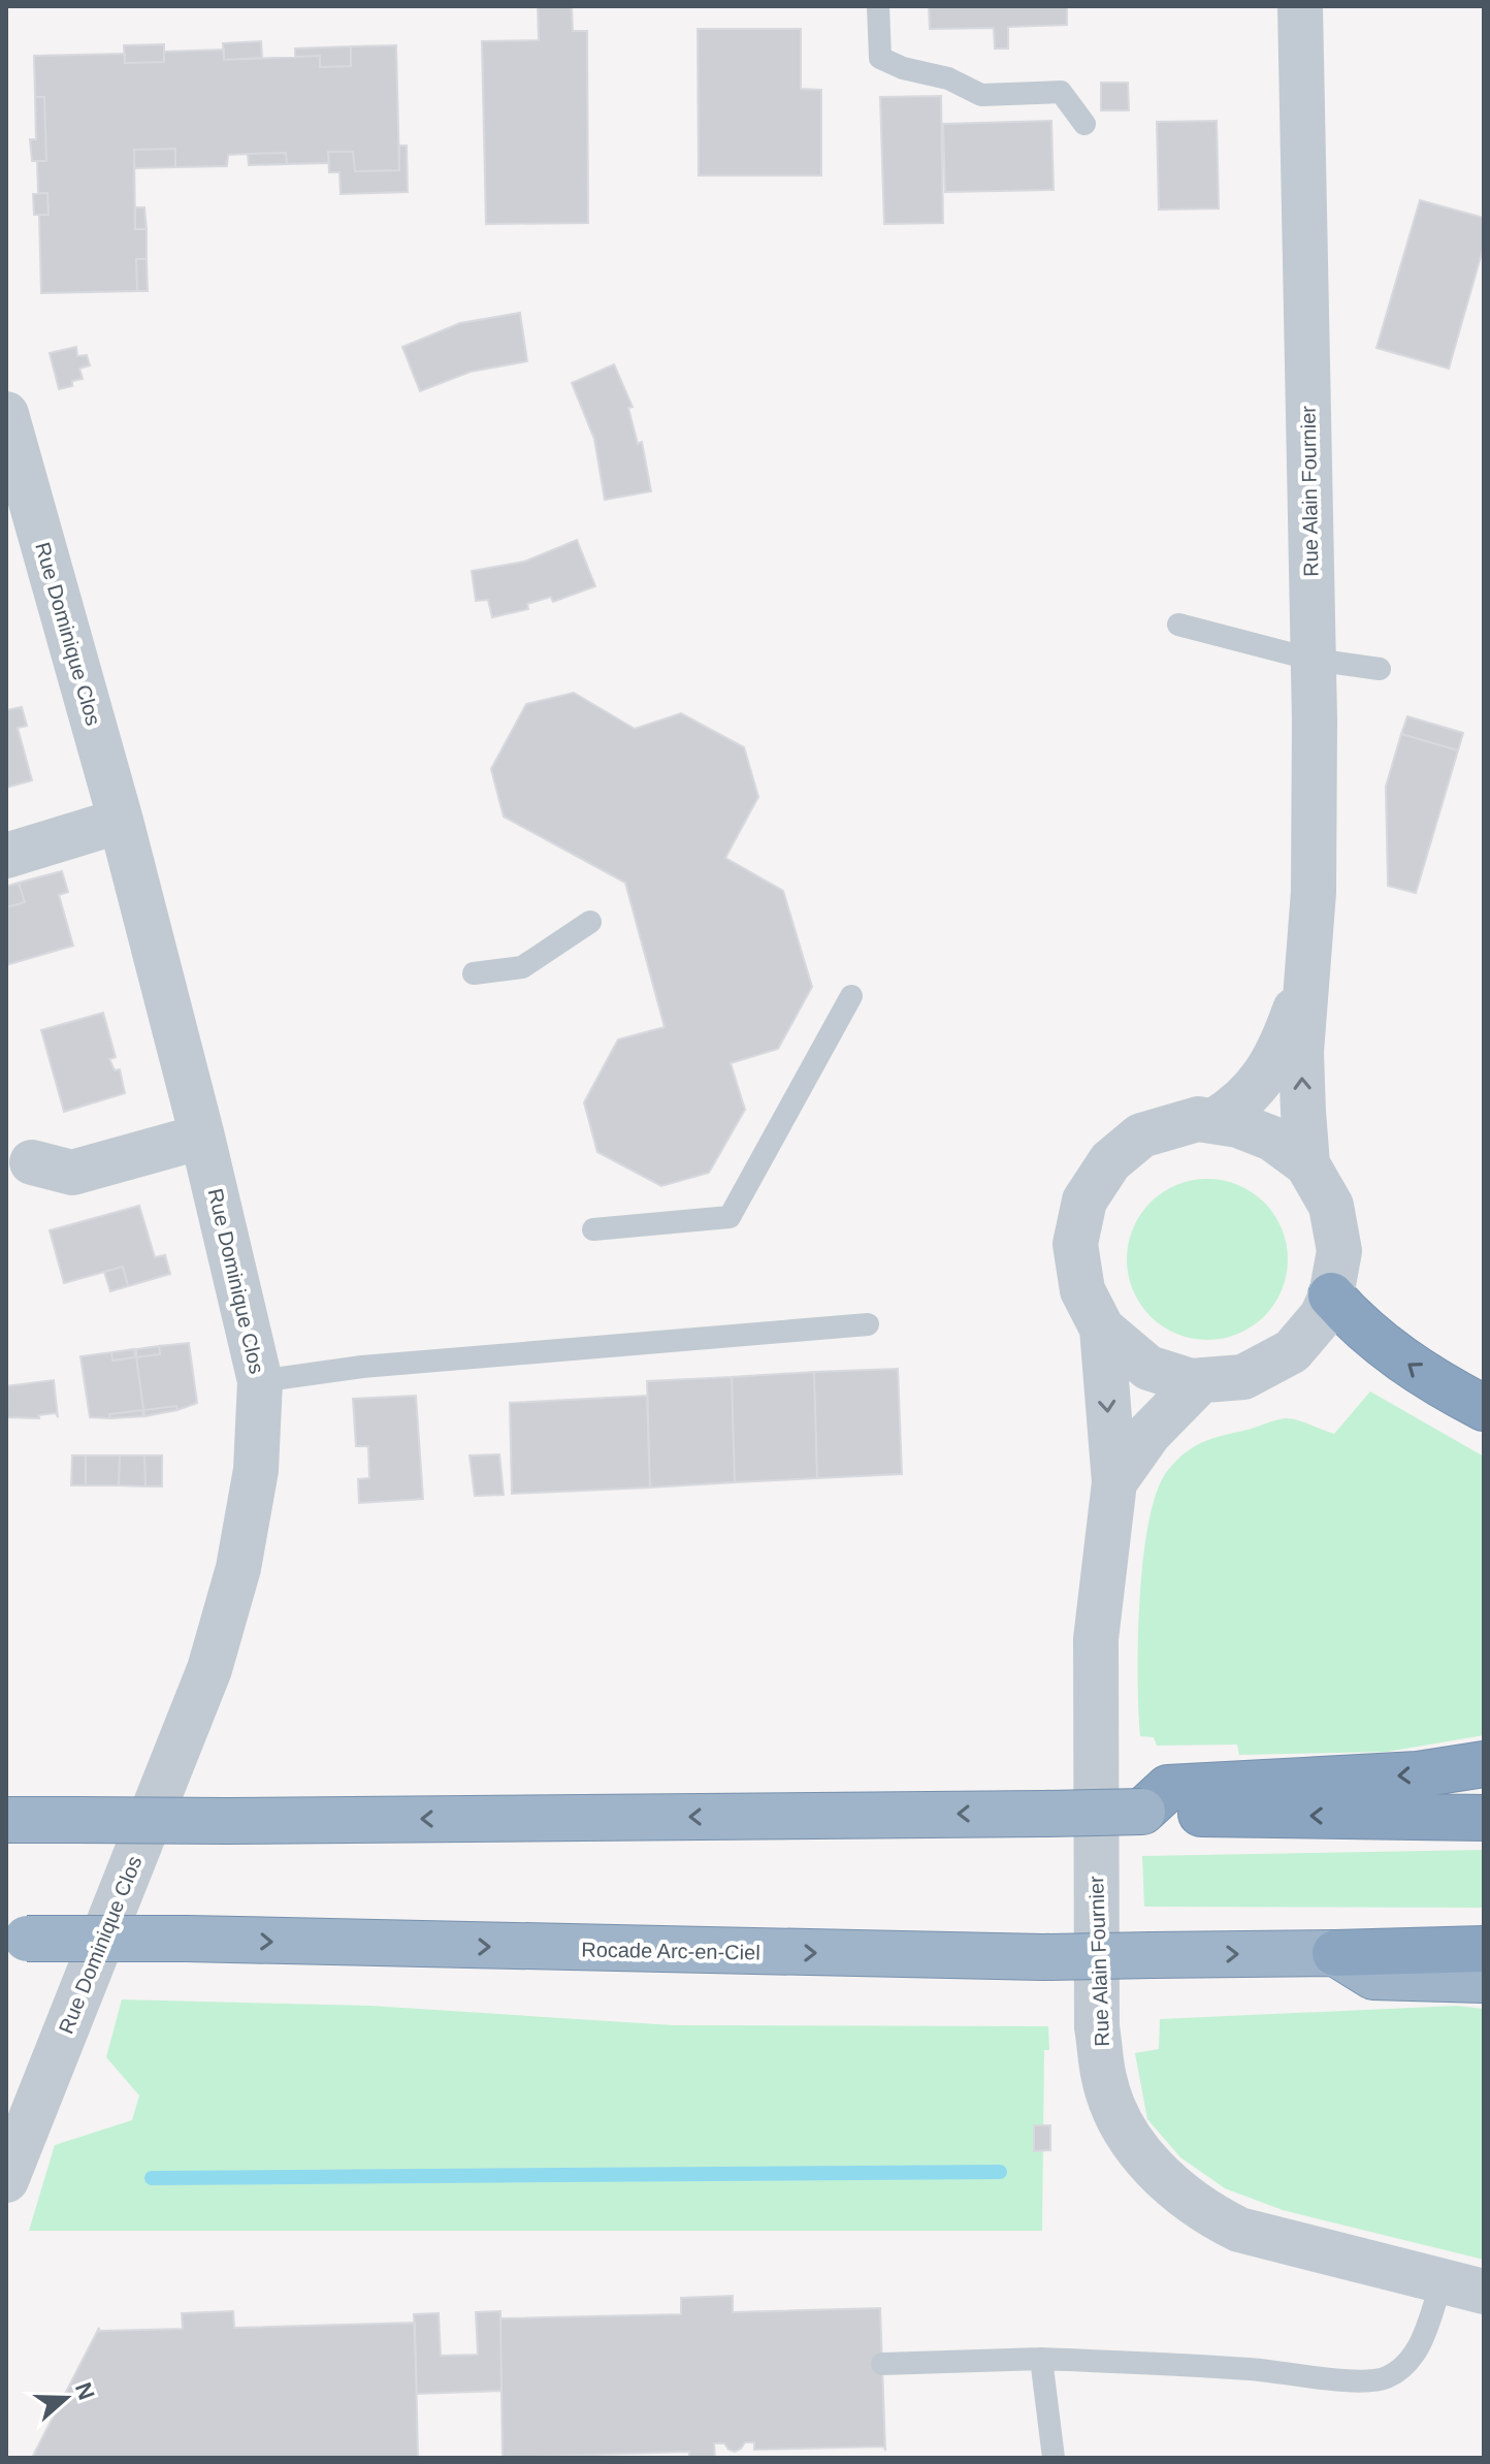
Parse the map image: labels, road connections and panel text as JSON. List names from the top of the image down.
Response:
{
  "streets": {
    "highway": ["Rocade Arc-en-Ciel"],
    "street": ["Rue Alain Fournier", "Rue Dominique Clos"]
  },
  "north": "right"
}
